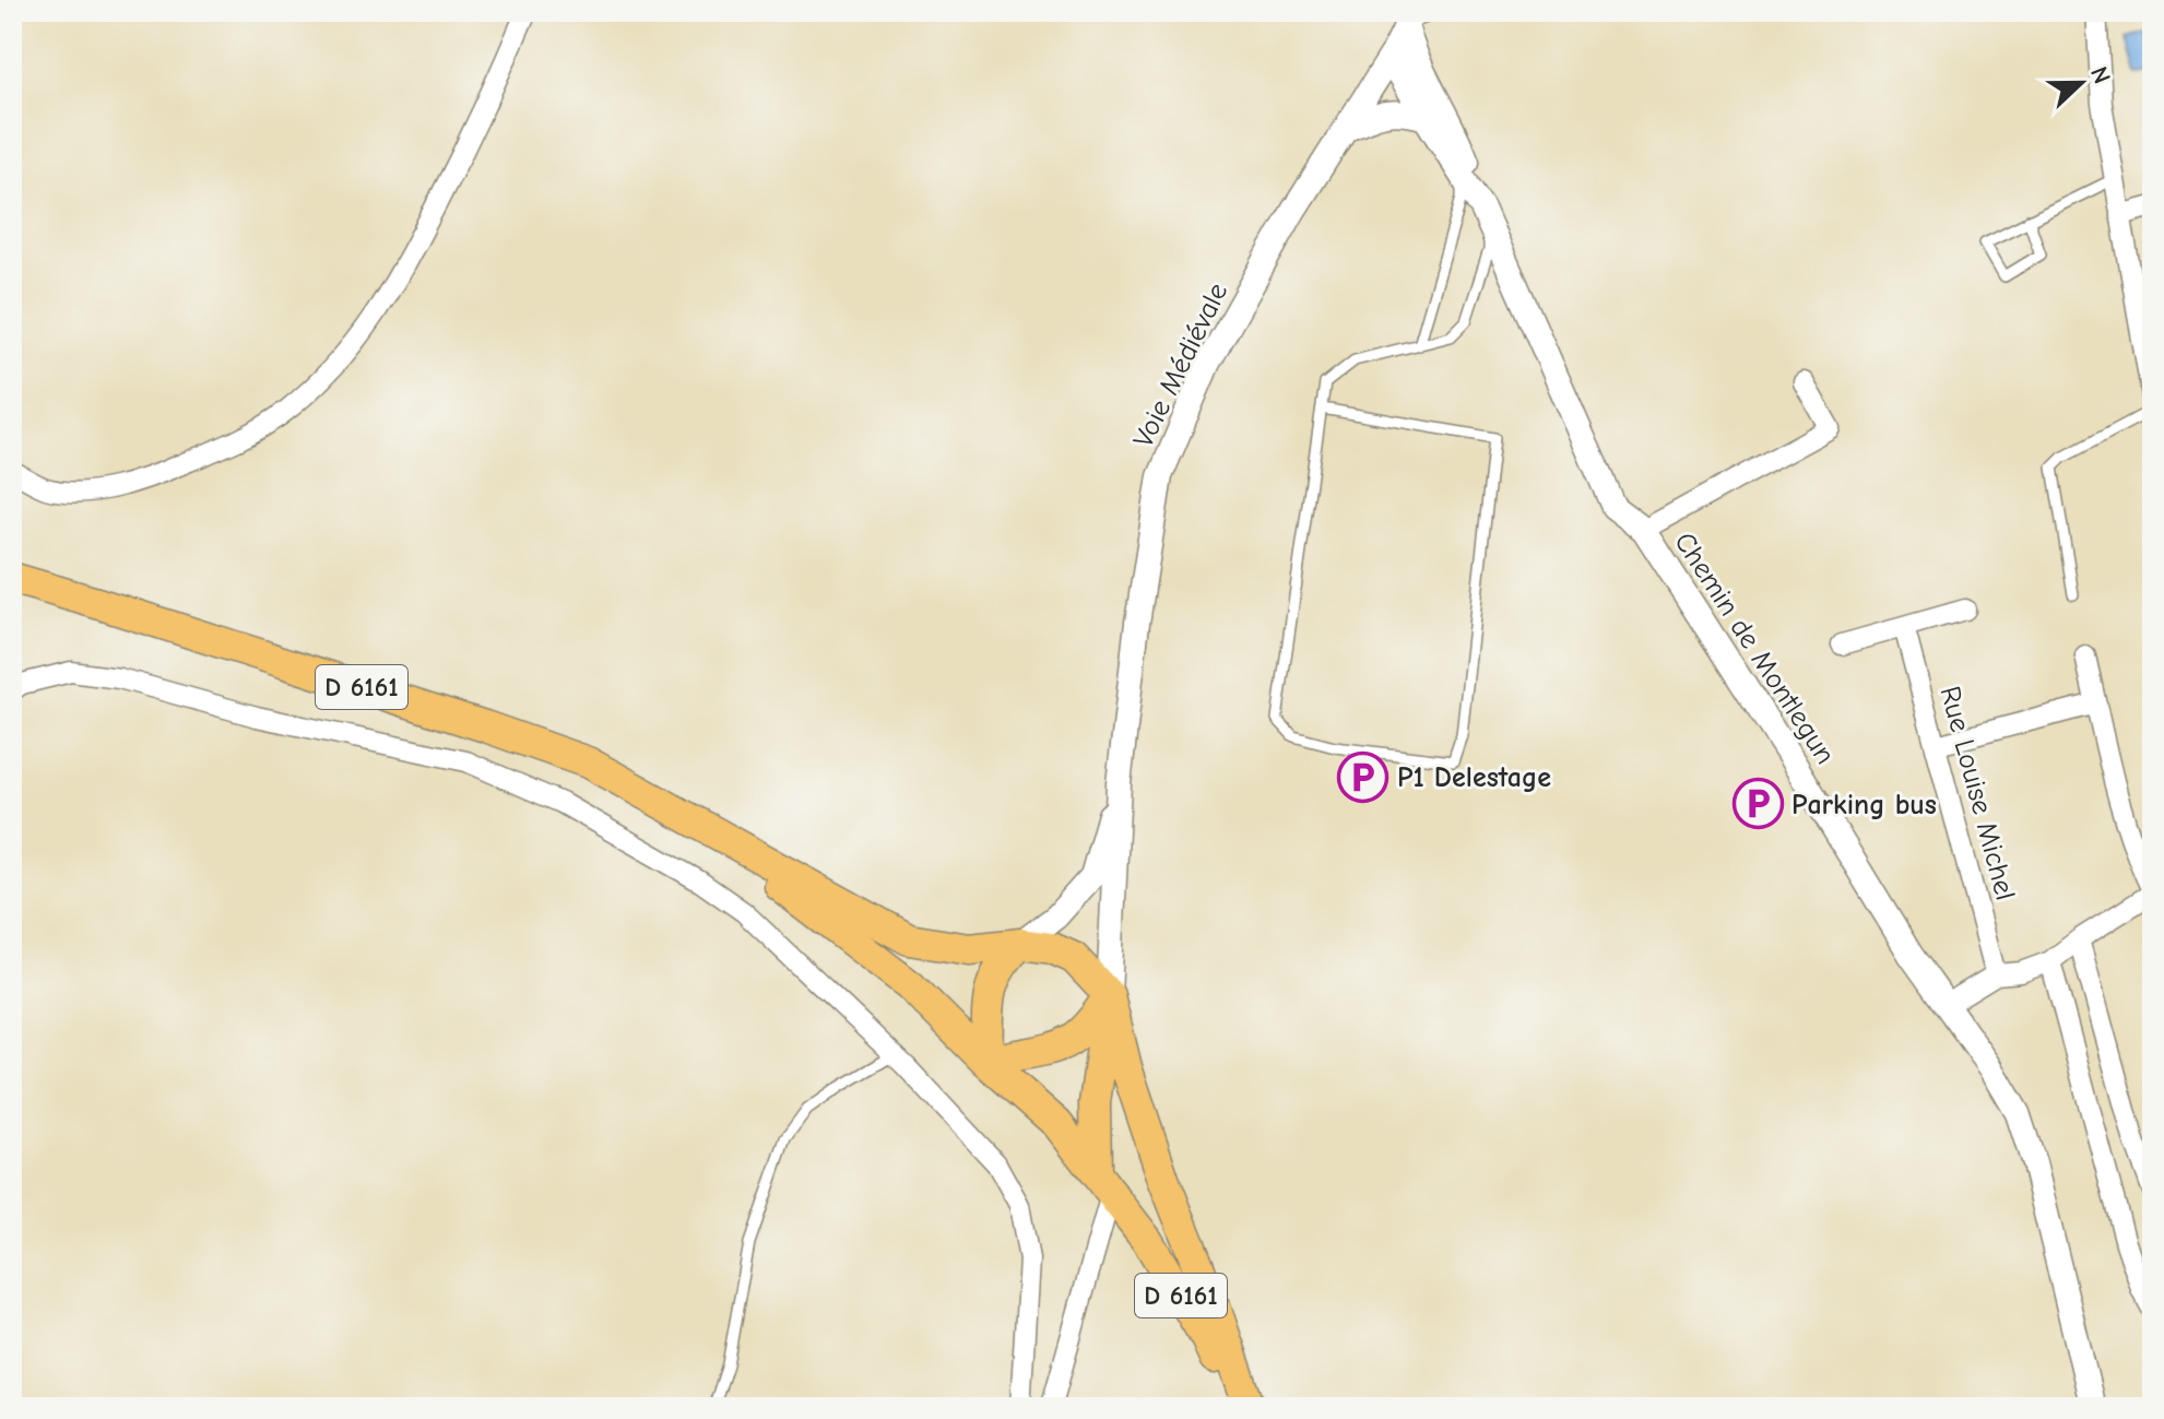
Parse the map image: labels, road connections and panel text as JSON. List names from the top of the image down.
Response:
{
  "streets": {
    "main road": ["D 6161"],
    "street": ["Voie Médiévale", "Chemin de Montlegun", "Rue Louise Michel"]
  },
  "crossings": [
    ["Voie Médiévale", "Chemin de Montlegun"]
  ],
  "places": {
    "parking": ["P1 Delestage", "Parking bus"]
  },
  "north": "right"
}
